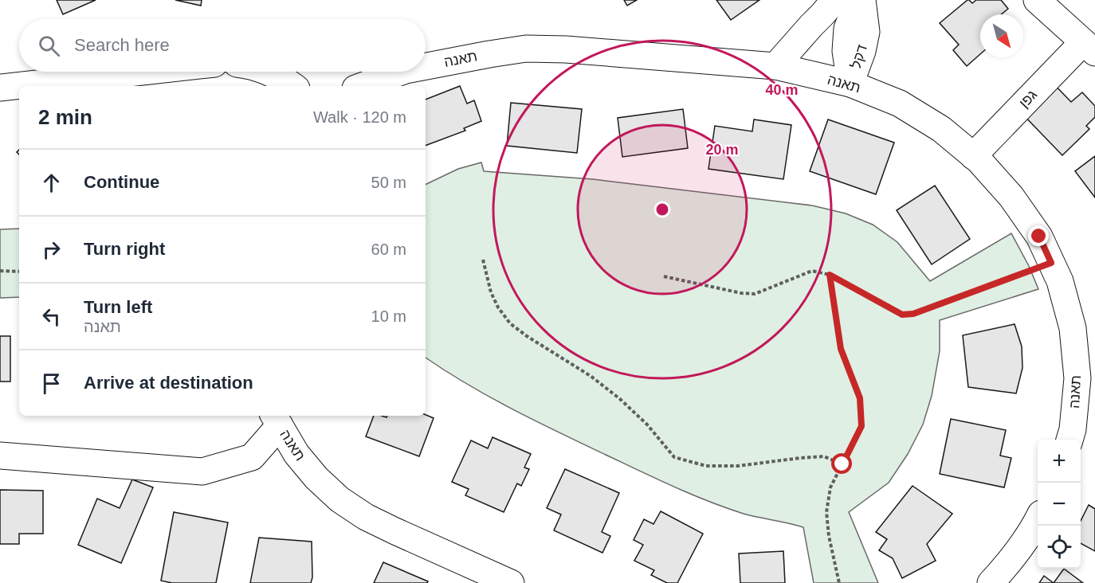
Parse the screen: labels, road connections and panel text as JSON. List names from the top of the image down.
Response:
{
  "streets": {
    "street": ["דקל", "תאנה", "גפן"]
  },
  "crossings": [
    ["דקל", "תאנה"],
    ["תאנה", "גפן"]
  ],
  "north": "bottom right",
  "page": {
    "search": "Search here",
    "heading": ["2 min", "Walk · 120 m"],
    "list": [
      ["Continue", "50 m"],
      ["Turn right", "60 m"],
      ["Turn left", "תאנה", "10 m"],
      "Arrive at destination"
    ],
    "map_buttons": ["+", "−"]
  },
  "rings": ["40 m", "20 m"]
}
